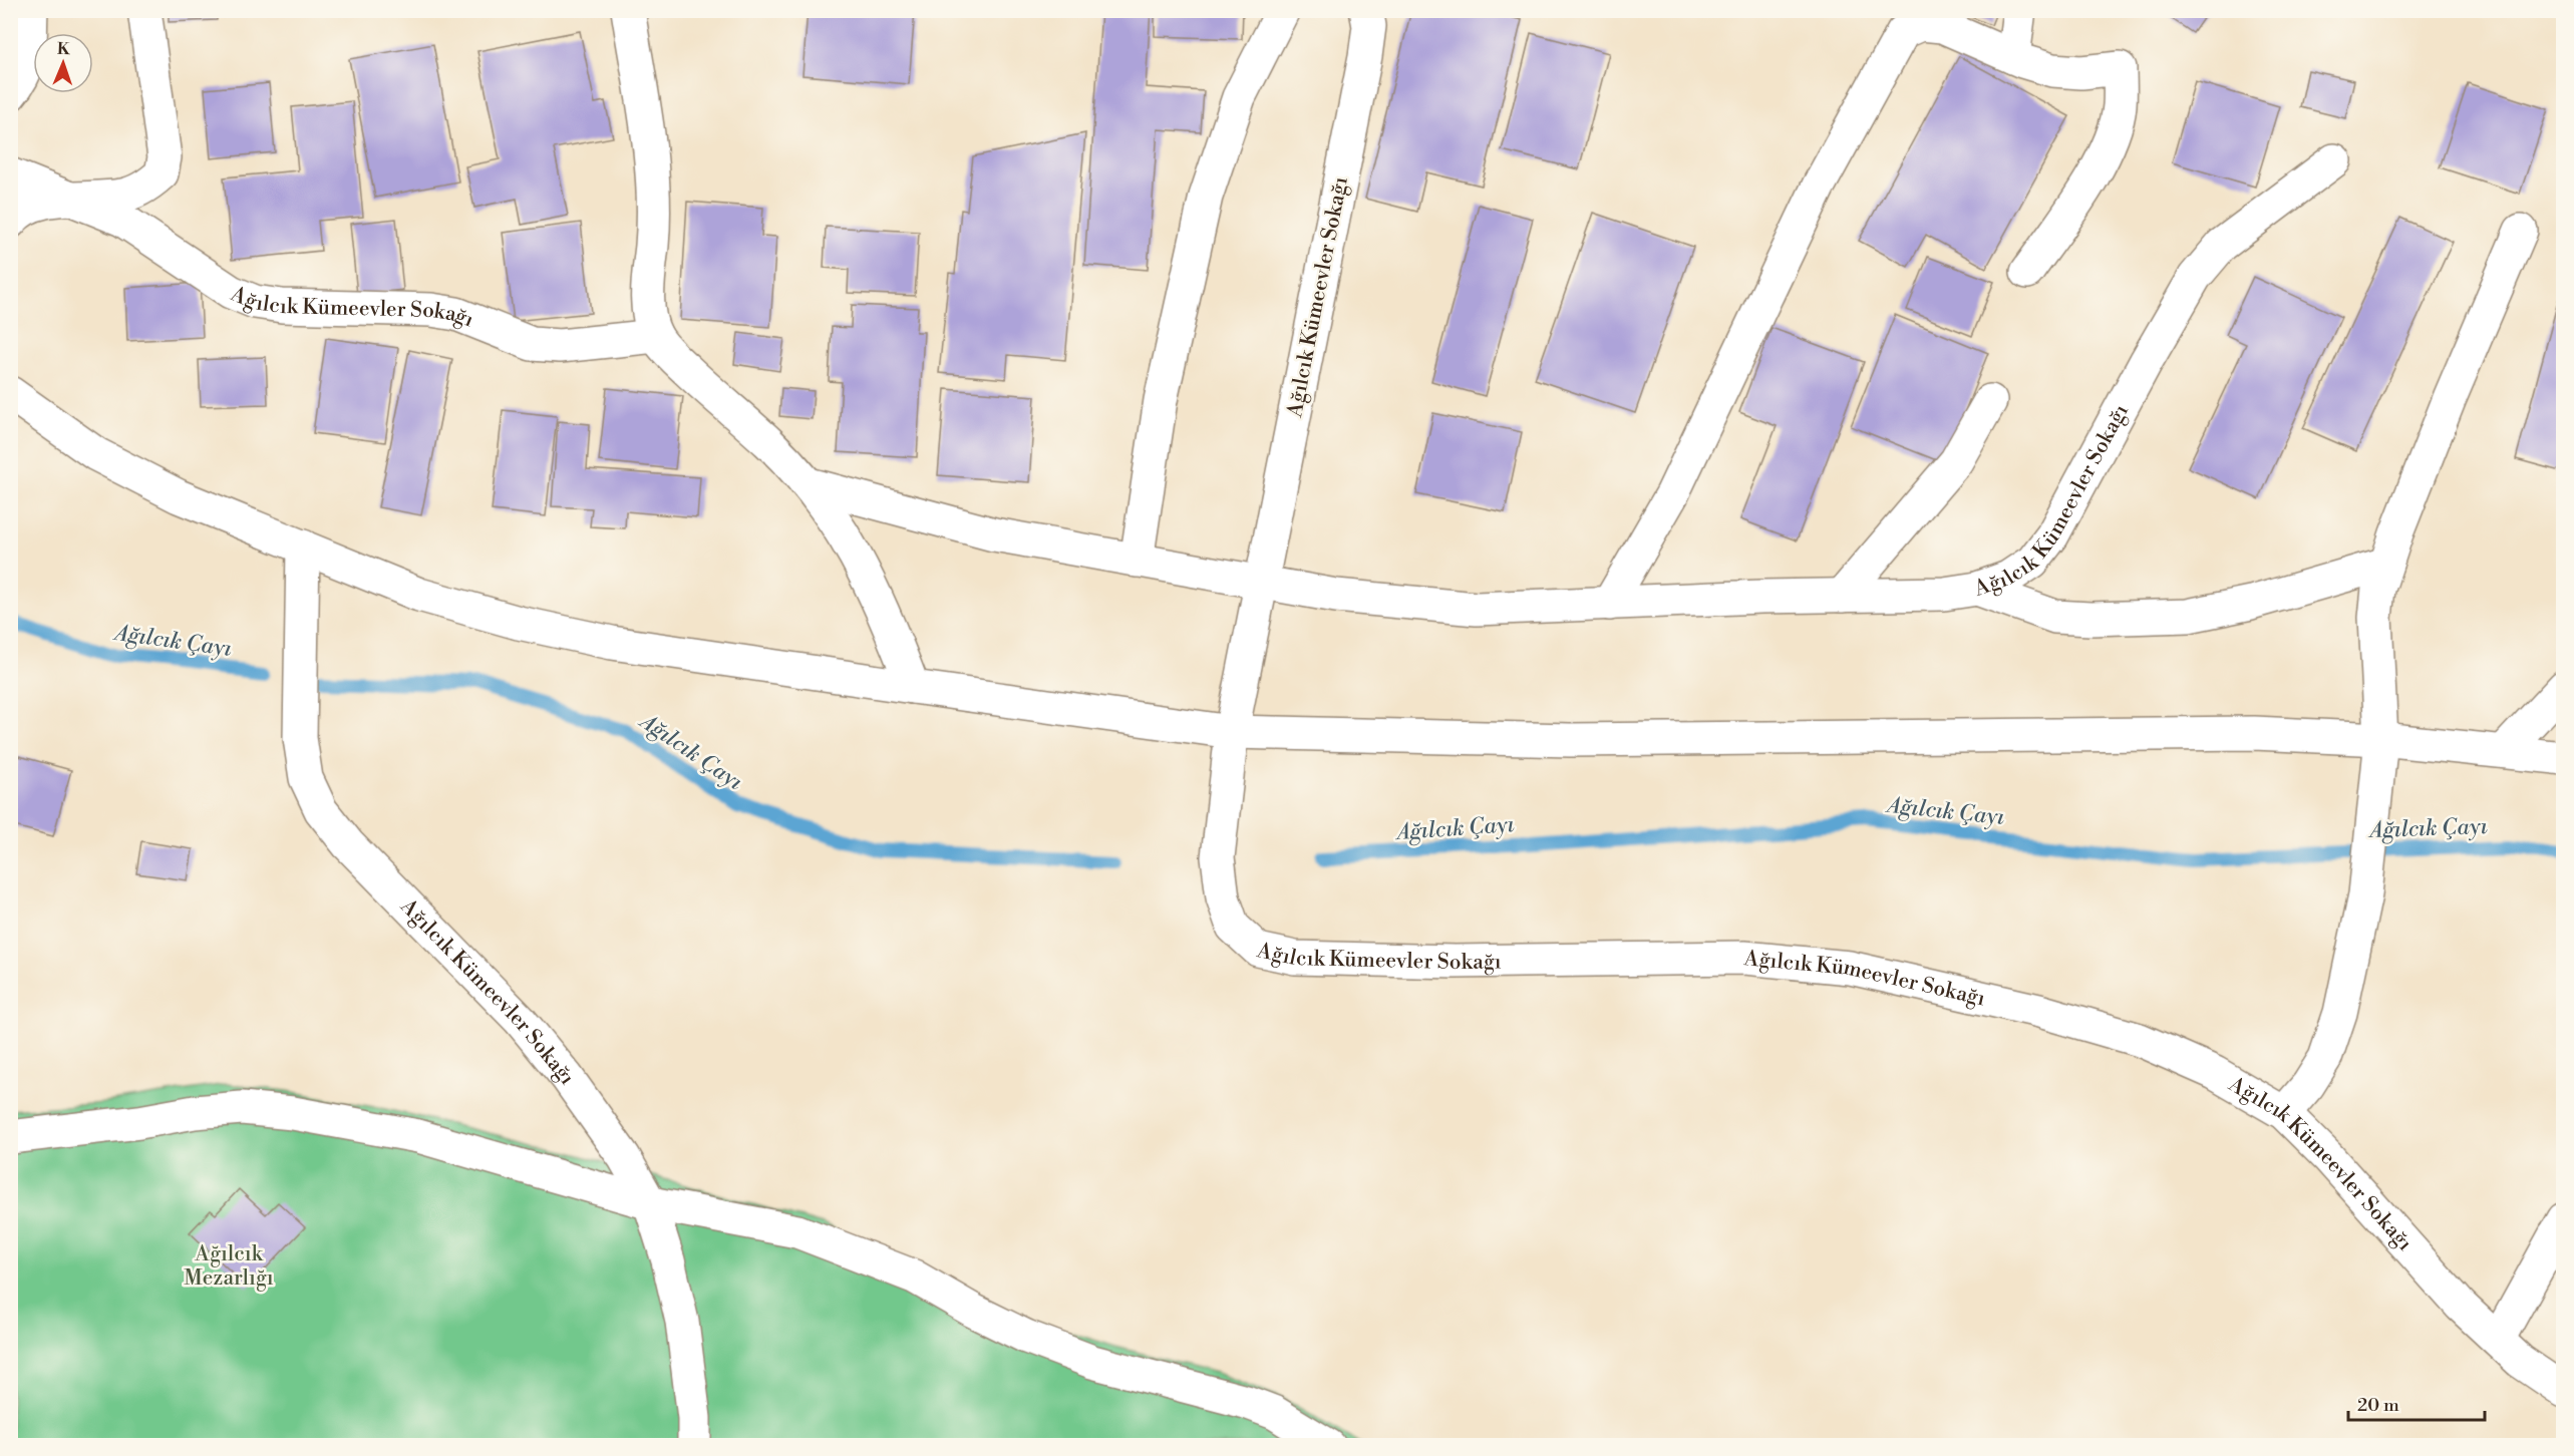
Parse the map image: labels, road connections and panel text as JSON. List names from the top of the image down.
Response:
{
  "streets": {
    "street": ["Ağılcık Kümeevler Sokağı"]
  },
  "water": ["Ağılcık Çayı"],
  "parks": ["Ağılcık Mezarlığı"],
  "scale_bar": "20 m",
  "north": "top"
}
